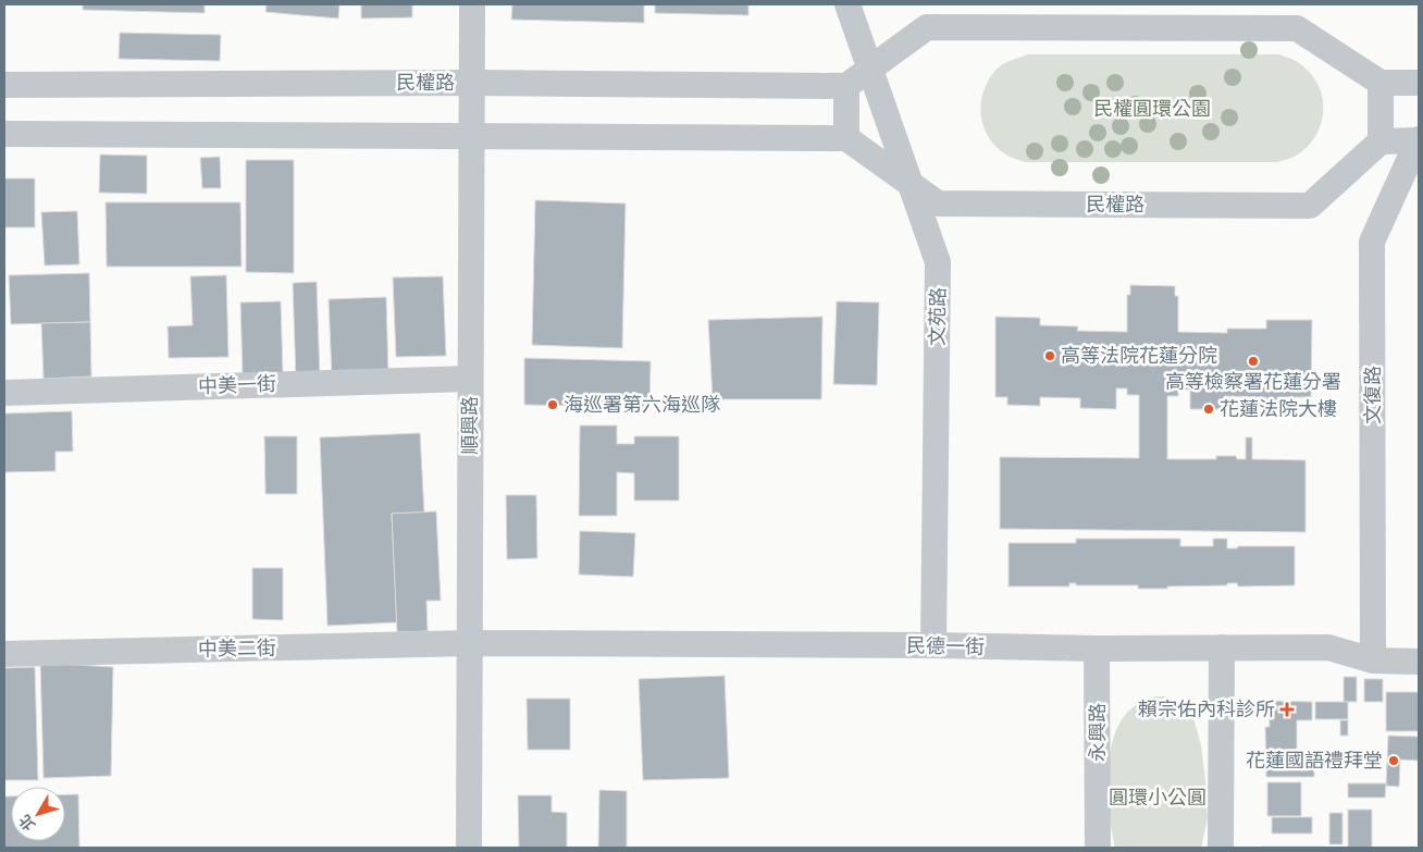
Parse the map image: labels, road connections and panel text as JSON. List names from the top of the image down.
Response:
{
  "streets": {
    "street": [
      "民權路",
      "文苑路",
      "中美一街",
      "文復路",
      "順興路",
      "民德一街",
      "中美二街",
      "永興路"
    ]
  },
  "crossings": [
    ["民權路", "文苑路"],
    ["民權路", "順興路"],
    ["文苑路", "民德一街"],
    ["中美一街", "順興路"],
    ["文復路", "民德一街"],
    ["順興路", "民德一街"],
    ["順興路", "中美二街"],
    ["民德一街", "中美二街"],
    ["民德一街", "永興路"]
  ],
  "parks": ["民權圓環公園", "圓環小公圓"],
  "places": {
    "other": [
      "高等法院花蓮分院",
      "高等檢察署花蓮分署",
      "海巡署第六海巡隊",
      "花蓮法院大樓",
      "花蓮國語禮拜堂"
    ],
    "health": ["賴宗佑內科診所"]
  },
  "north": "bottom left"
}
